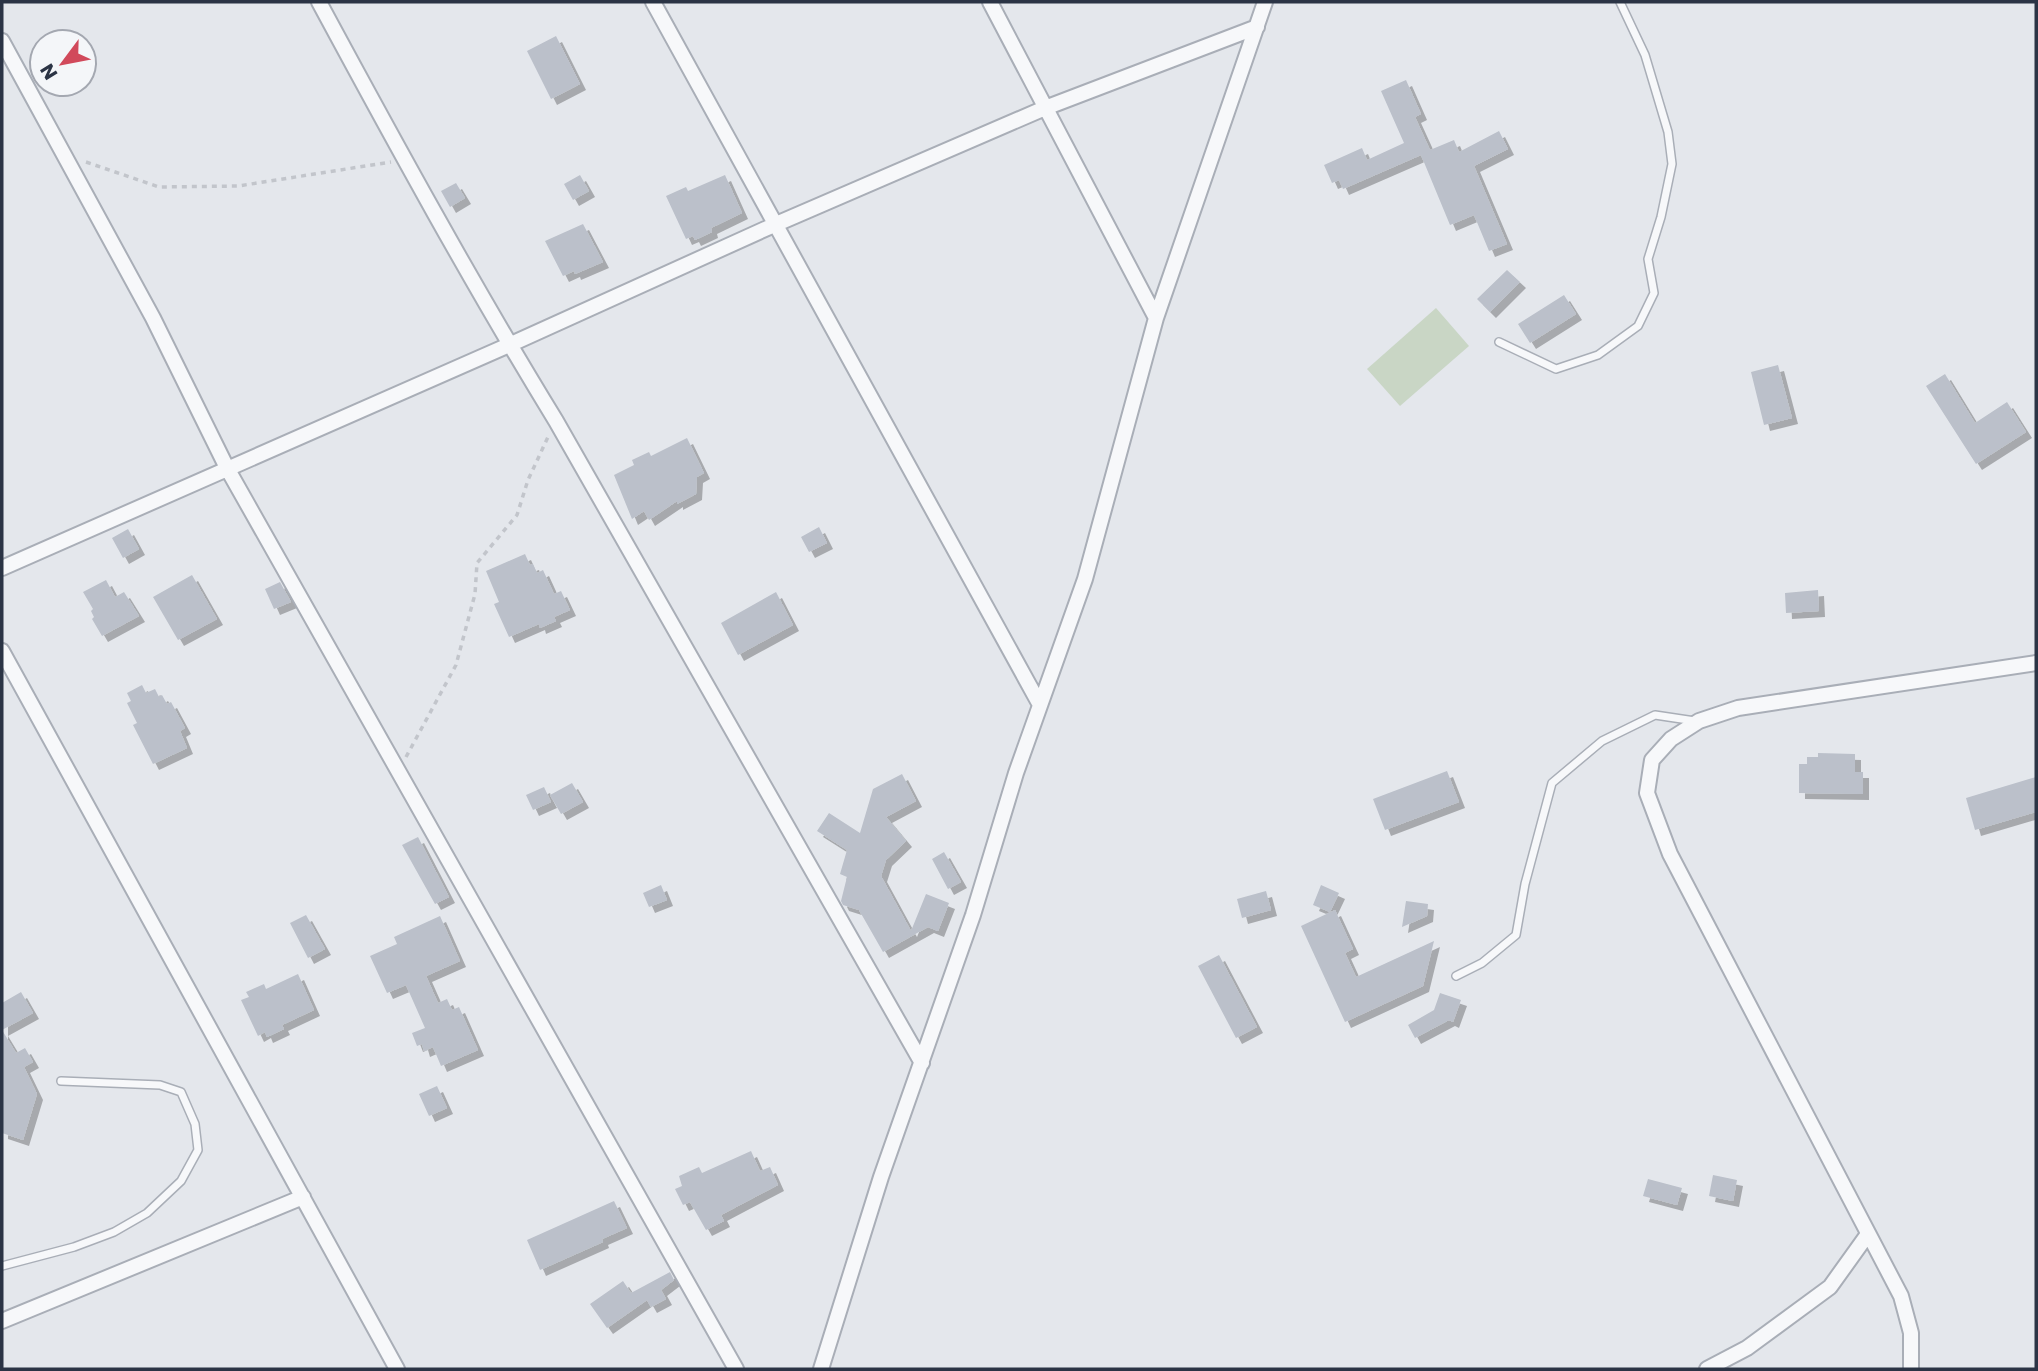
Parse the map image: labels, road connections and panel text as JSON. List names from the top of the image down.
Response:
{
  "north": "bottom left"
}
